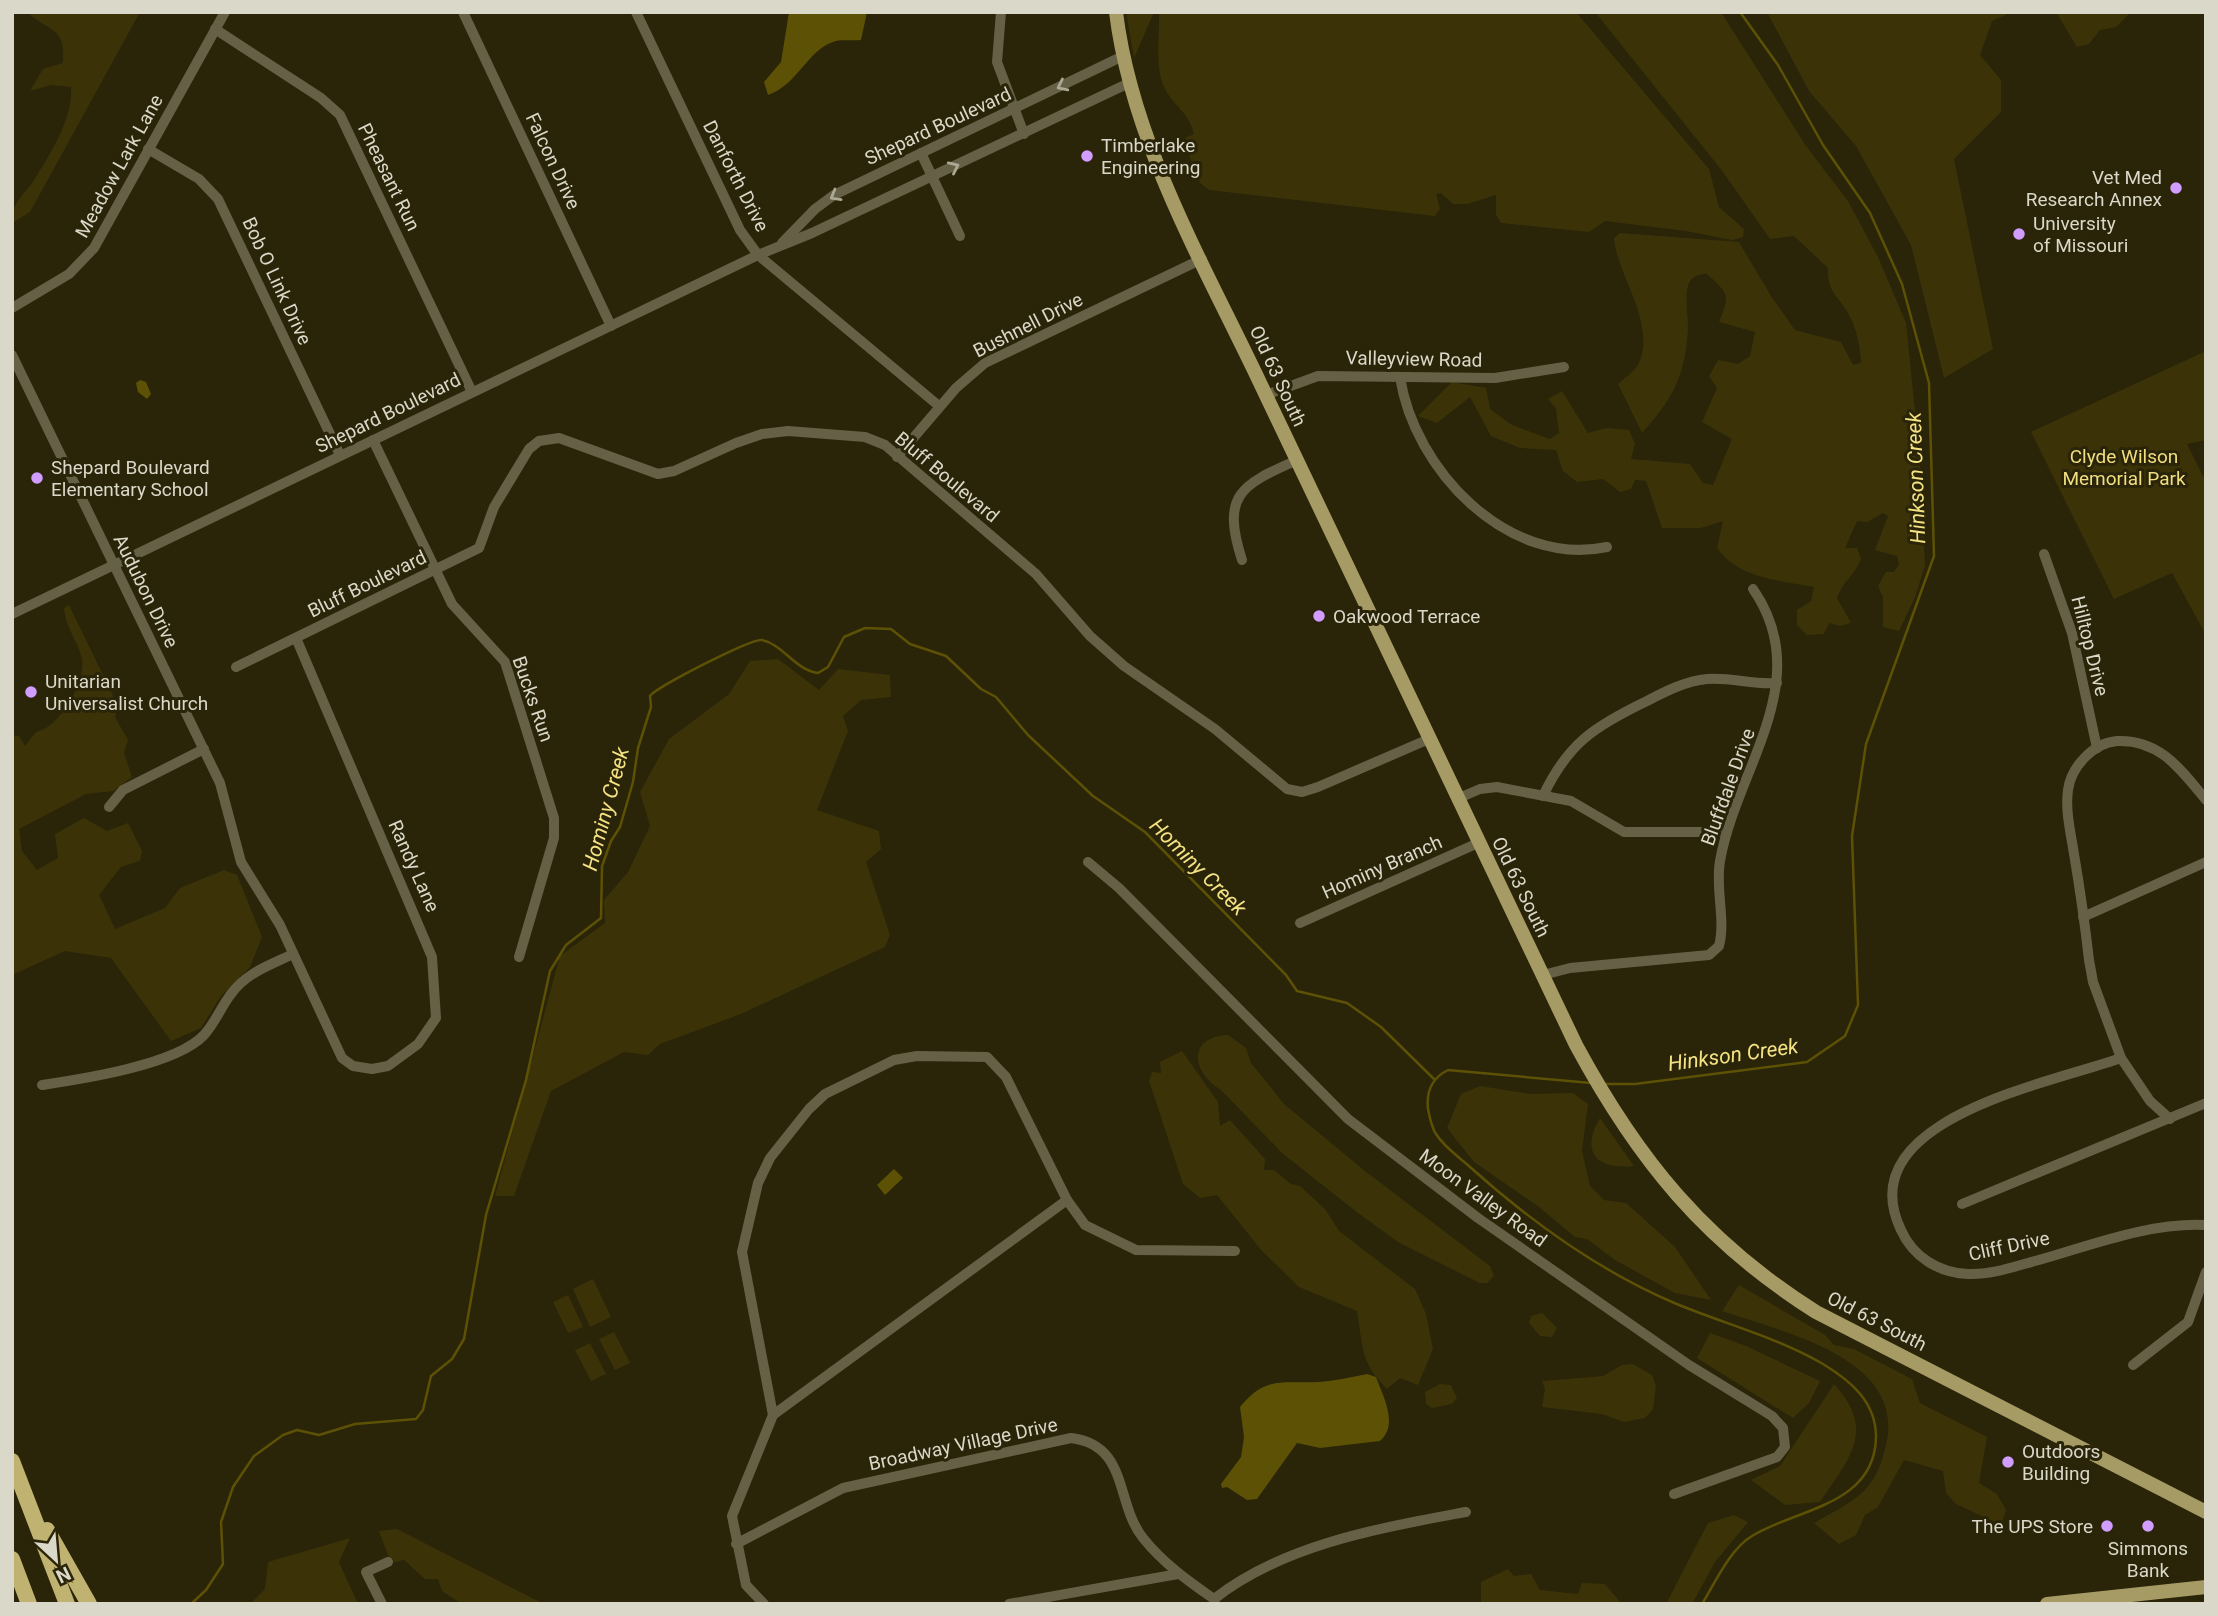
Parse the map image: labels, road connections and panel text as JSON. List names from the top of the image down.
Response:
{
  "streets": {
    "main road": ["Old 63 South"],
    "street": [
      "Shepard Boulevard",
      "Falcon Drive",
      "Meadow Lark Lane",
      "Danforth Drive",
      "Pheasant Run",
      "Bob O Link Drive",
      "Bushnell Drive",
      "Valleyview Road",
      "Bluff Boulevard",
      "Audubon Drive",
      "Hilltop Drive",
      "Bucks Run",
      "Bluffdale Drive",
      "Randy Lane",
      "Hominy Branch",
      "Moon Valley Road",
      "Cliff Drive",
      "Broadway Village Drive"
    ]
  },
  "crossings": [
    ["Shepard Boulevard", "Falcon Drive"],
    ["Shepard Boulevard", "Danforth Drive"],
    ["Shepard Boulevard", "Pheasant Run"],
    ["Shepard Boulevard", "Bob O Link Drive"],
    ["Shepard Boulevard", "Old 63 South"],
    ["Shepard Boulevard", "Audubon Drive"],
    ["Shepard Boulevard", "Bucks Run"],
    ["Meadow Lark Lane", "Pheasant Run"],
    ["Meadow Lark Lane", "Bob O Link Drive"],
    ["Danforth Drive", "Bushnell Drive"],
    ["Bushnell Drive", "Old 63 South"],
    ["Bushnell Drive", "Bluff Boulevard"],
    ["Valleyview Road", "Old 63 South"],
    ["Old 63 South", "Bluff Boulevard"],
    ["Old 63 South", "Bluffdale Drive"],
    ["Old 63 South", "Hominy Branch"],
    ["Bluff Boulevard", "Bucks Run"],
    ["Bluff Boulevard", "Randy Lane"],
    ["Audubon Drive", "Randy Lane"]
  ],
  "water": ["Hinkson Creek", "Hominy Creek"],
  "parks": ["Clyde Wilson Memorial Park"],
  "places": [
    "Timberlake Engineering",
    "Vet Med Research Annex",
    "University of Missouri",
    "Shepard Boulevard Elementary School",
    "Oakwood Terrace",
    "Unitarian Universalist Church",
    "Outdoors Building",
    "The UPS Store",
    "Simmons Bank"
  ],
  "north": "bottom right"
}
